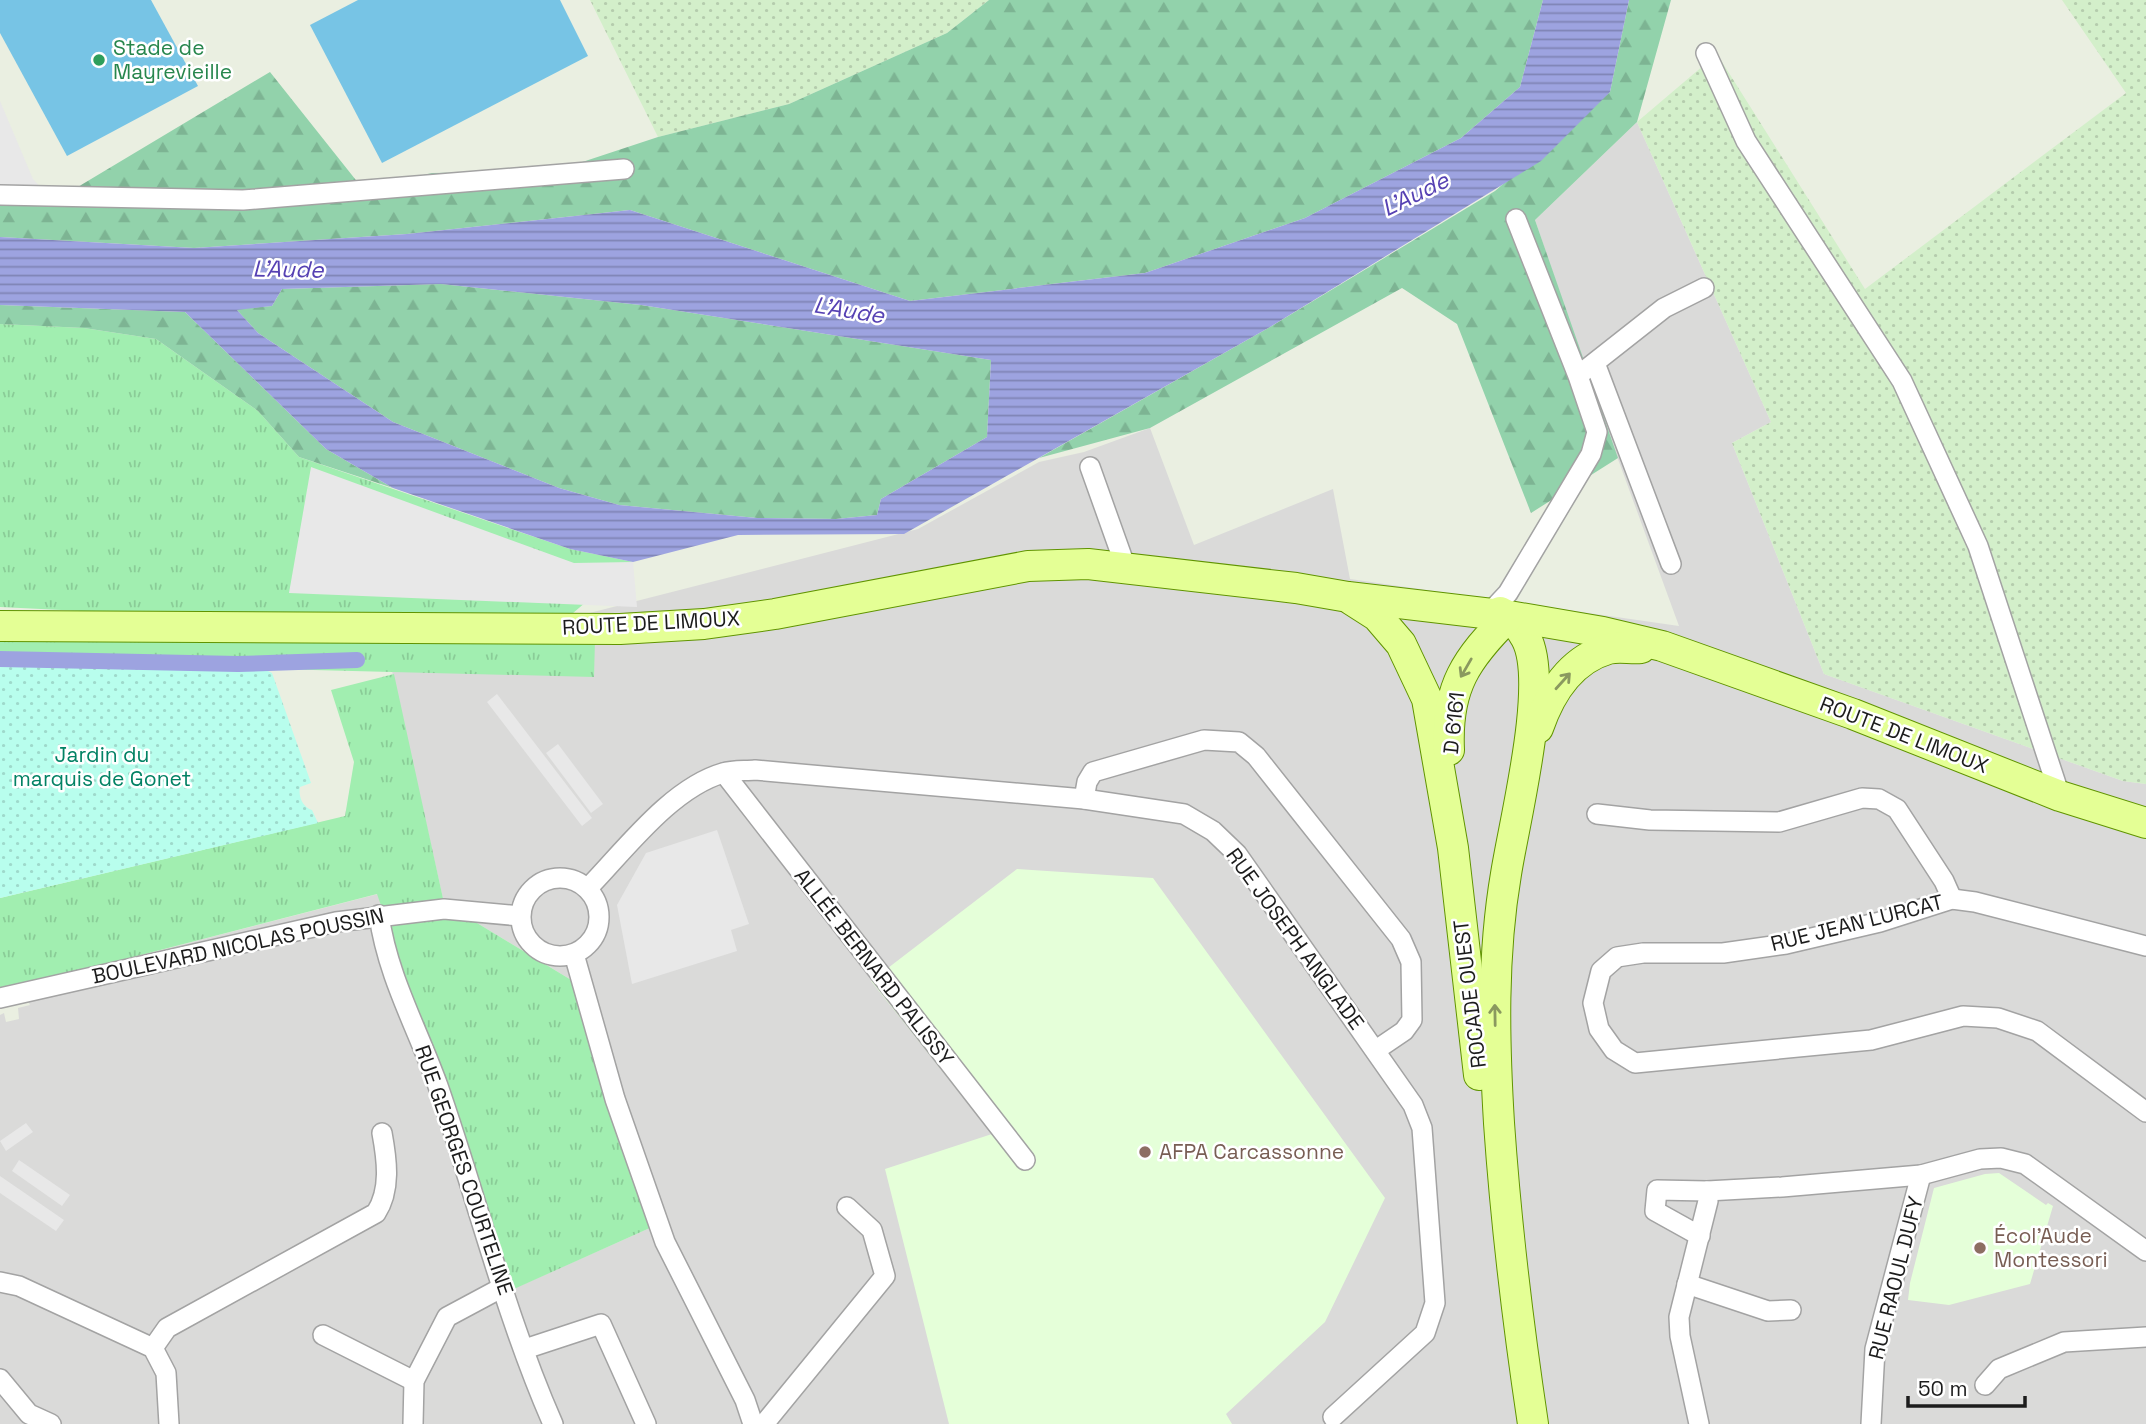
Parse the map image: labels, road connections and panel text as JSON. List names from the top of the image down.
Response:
{
  "streets": {
    "main road": ["ROUTE DE LIMOUX", "D 6161", "ROCADE OUEST"],
    "street": [
      "RUE JEAN LURCAT",
      "RUE JOSEPH ANGLADE",
      "BOULEVARD NICOLAS POUSSIN",
      "ALLÉE BERNARD PALISSY",
      "RUE GEORGES COURTELINE",
      "RUE RAOUL DUFY"
    ]
  },
  "crossings": [
    ["ROUTE DE LIMOUX", "D 6161"],
    ["ROUTE DE LIMOUX", "ROCADE OUEST"],
    ["D 6161", "ROCADE OUEST"],
    ["RUE JOSEPH ANGLADE", "BOULEVARD NICOLAS POUSSIN"],
    ["RUE JOSEPH ANGLADE", "ALLÉE BERNARD PALISSY"],
    ["BOULEVARD NICOLAS POUSSIN", "RUE GEORGES COURTELINE"]
  ],
  "one_way": ["D 6161"],
  "water": ["L'Aude"],
  "parks": ["Jardin du marquis de Gonet"],
  "places": ["Stade de Mayrevieille", "AFPA Carcassonne", "Écol'Aude Montessori"],
  "scale_bar": "50 m"
}
